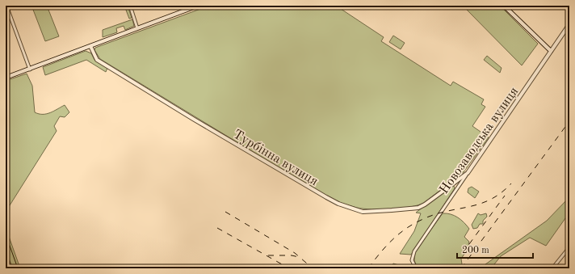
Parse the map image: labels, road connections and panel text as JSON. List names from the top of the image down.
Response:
{
  "streets": {
    "street": ["Новозаводська вулиця", "Турбінна вулиця"]
  },
  "crossings": [
    ["Новозаводська вулиця", "Турбінна вулиця"]
  ],
  "scale_bar": "200 m"
}
